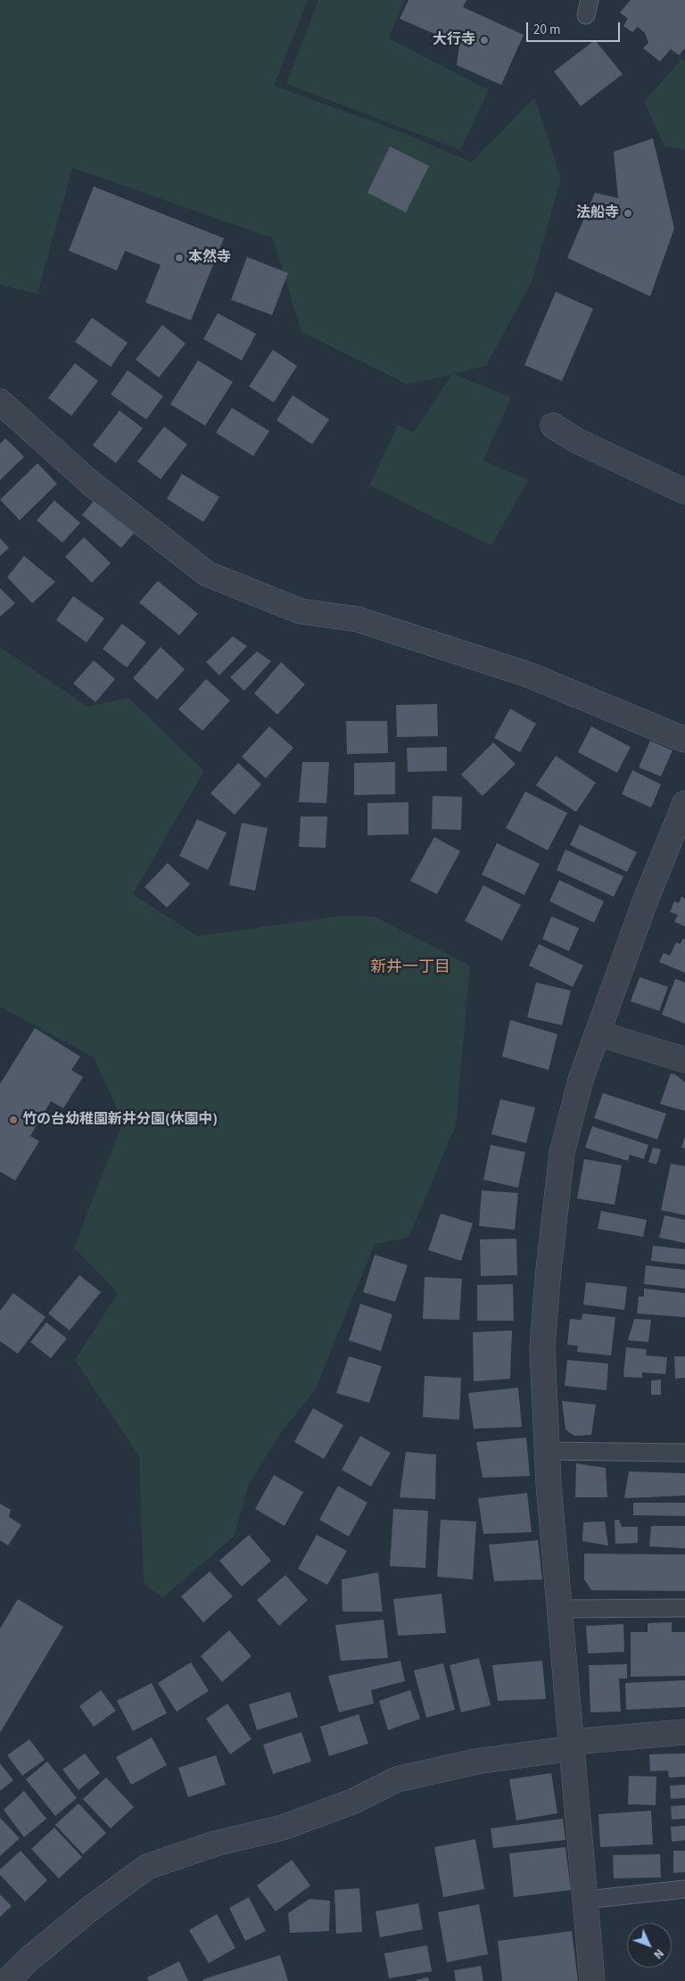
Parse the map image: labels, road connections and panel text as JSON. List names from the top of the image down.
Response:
{
  "districts": ["新井一丁目"],
  "places": [
    "大行寺",
    "法船寺",
    "本然寺",
    "竹の台幼稚園新井分園(休園中)"
  ],
  "scale_bar": "20 m",
  "north": "bottom right"
}
